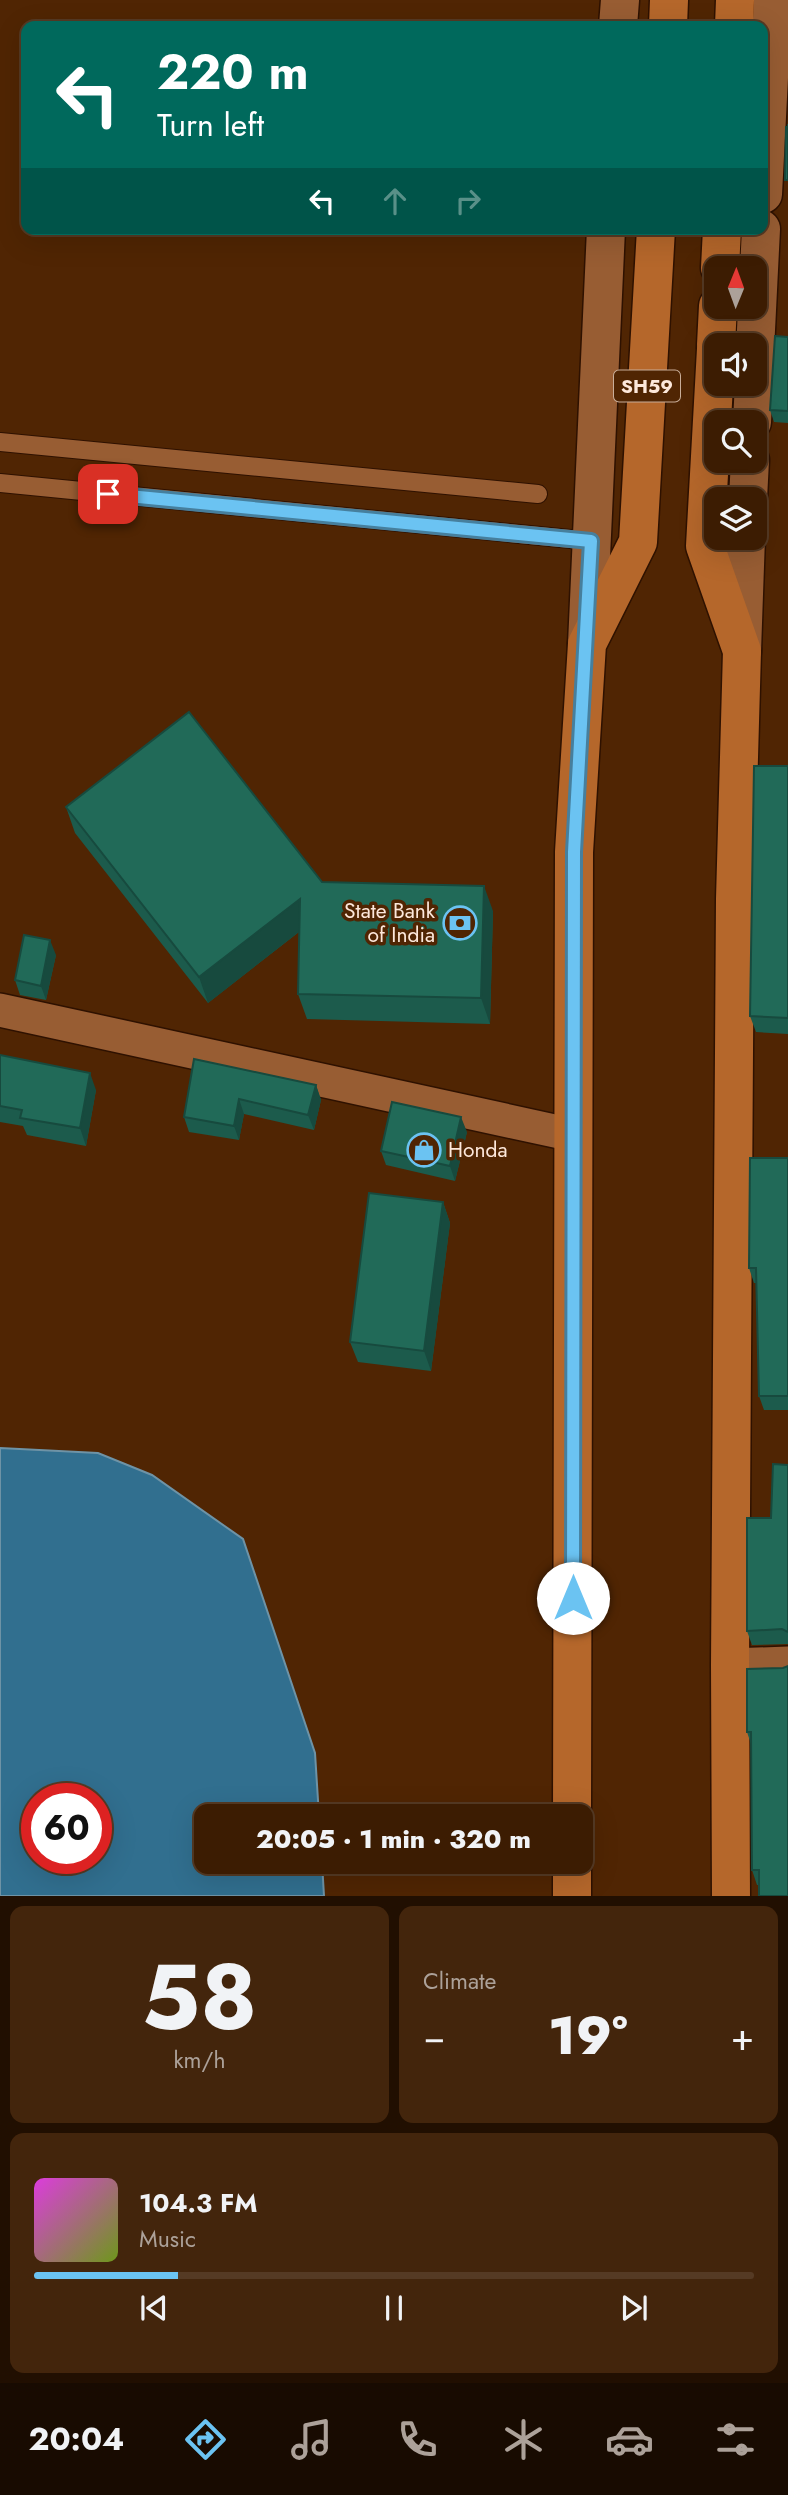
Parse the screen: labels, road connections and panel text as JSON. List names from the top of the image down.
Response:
{
  "streets": {
    "main road": ["SH59"]
  },
  "places": {
    "bank": ["State Bank of India"],
    "shop": ["Honda"]
  },
  "north": "top",
  "page": {
    "turn": ["220 m", "Turn left"],
    "limit": "60",
    "trip": "20:05 · 1 min · 320 m",
    "tile": [
      ["58", "km/h"],
      "Climate"
    ],
    "heat": ["−", "19°", "+"],
    "song": ["104.3 FM", "Music"],
    "tabs": "20:04"
  }
}
